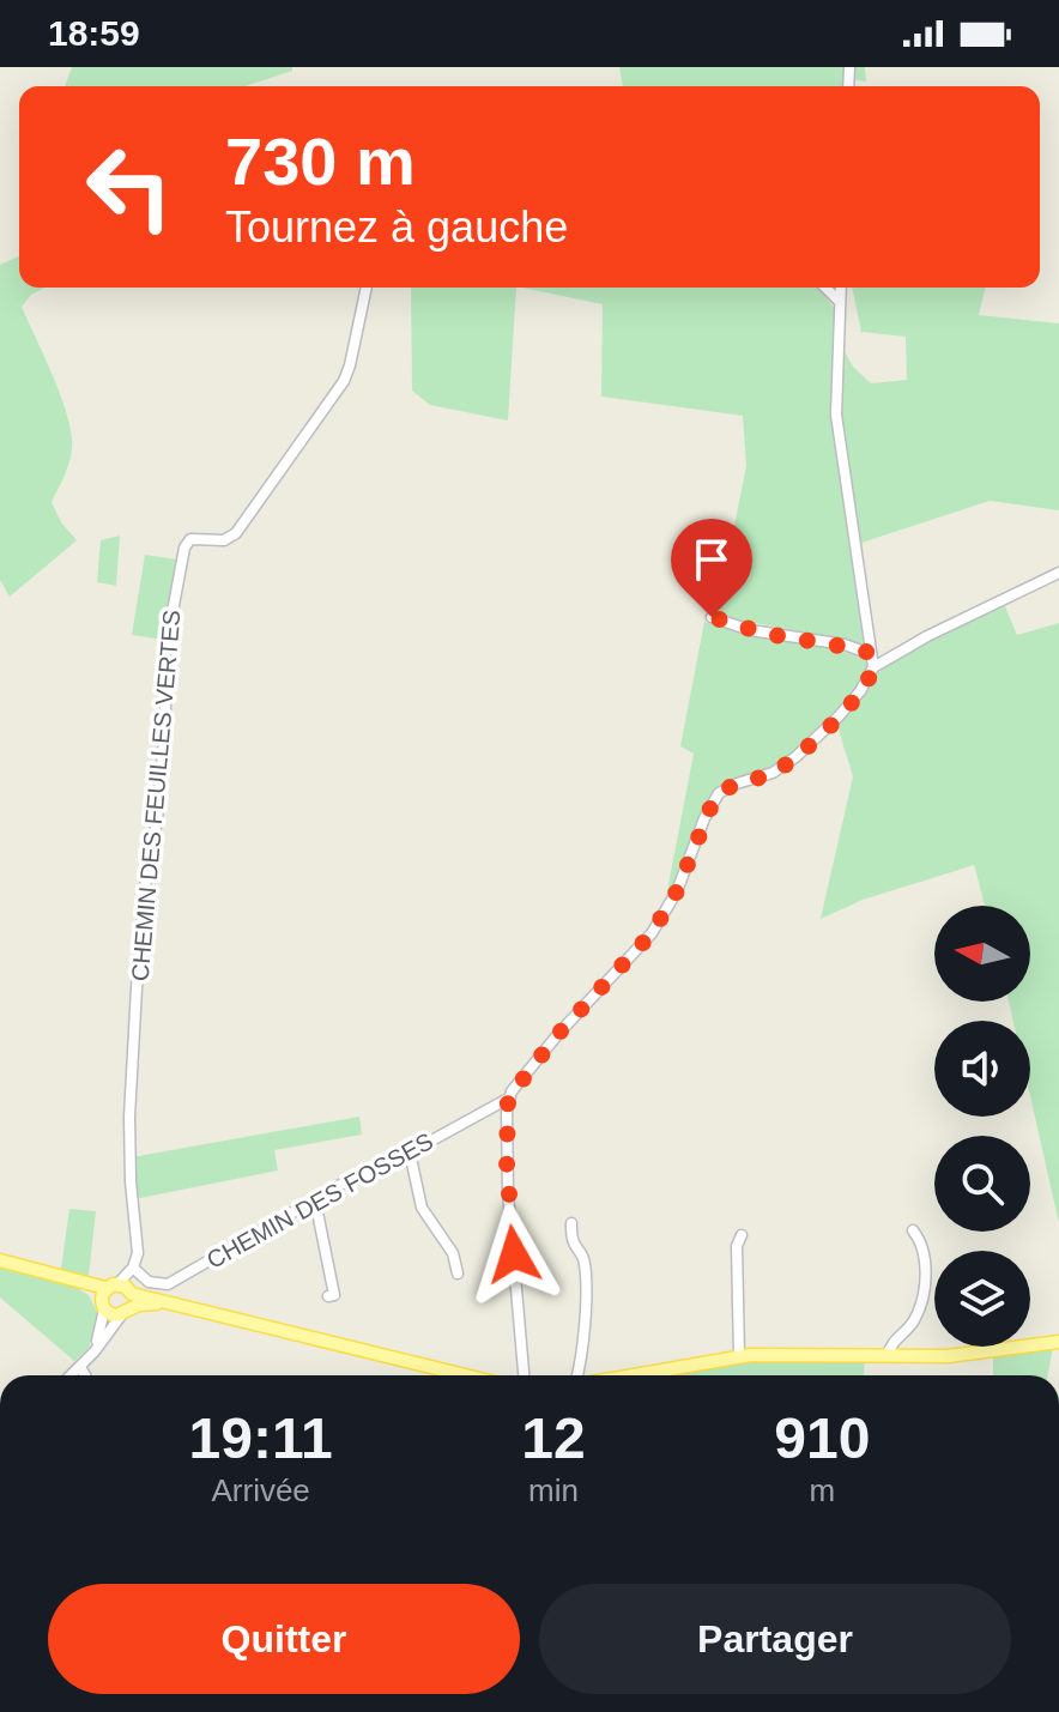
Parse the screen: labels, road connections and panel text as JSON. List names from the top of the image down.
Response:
{
  "streets": {
    "street": ["CHEMIN DES FEUILLES VERTES", "CHEMIN DES FOSSES"]
  },
  "crossings": [
    ["CHEMIN DES FEUILLES VERTES", "CHEMIN DES FOSSES"]
  ],
  "north": "left",
  "page": {
    "status": "18:59",
    "turn": ["730 m", "Tournez à gauche"],
    "eta": [
      "19:11",
      "Arrivée",
      "12",
      "min",
      "910",
      "m"
    ],
    "buttons": ["Quitter", "Partager"]
  }
}
